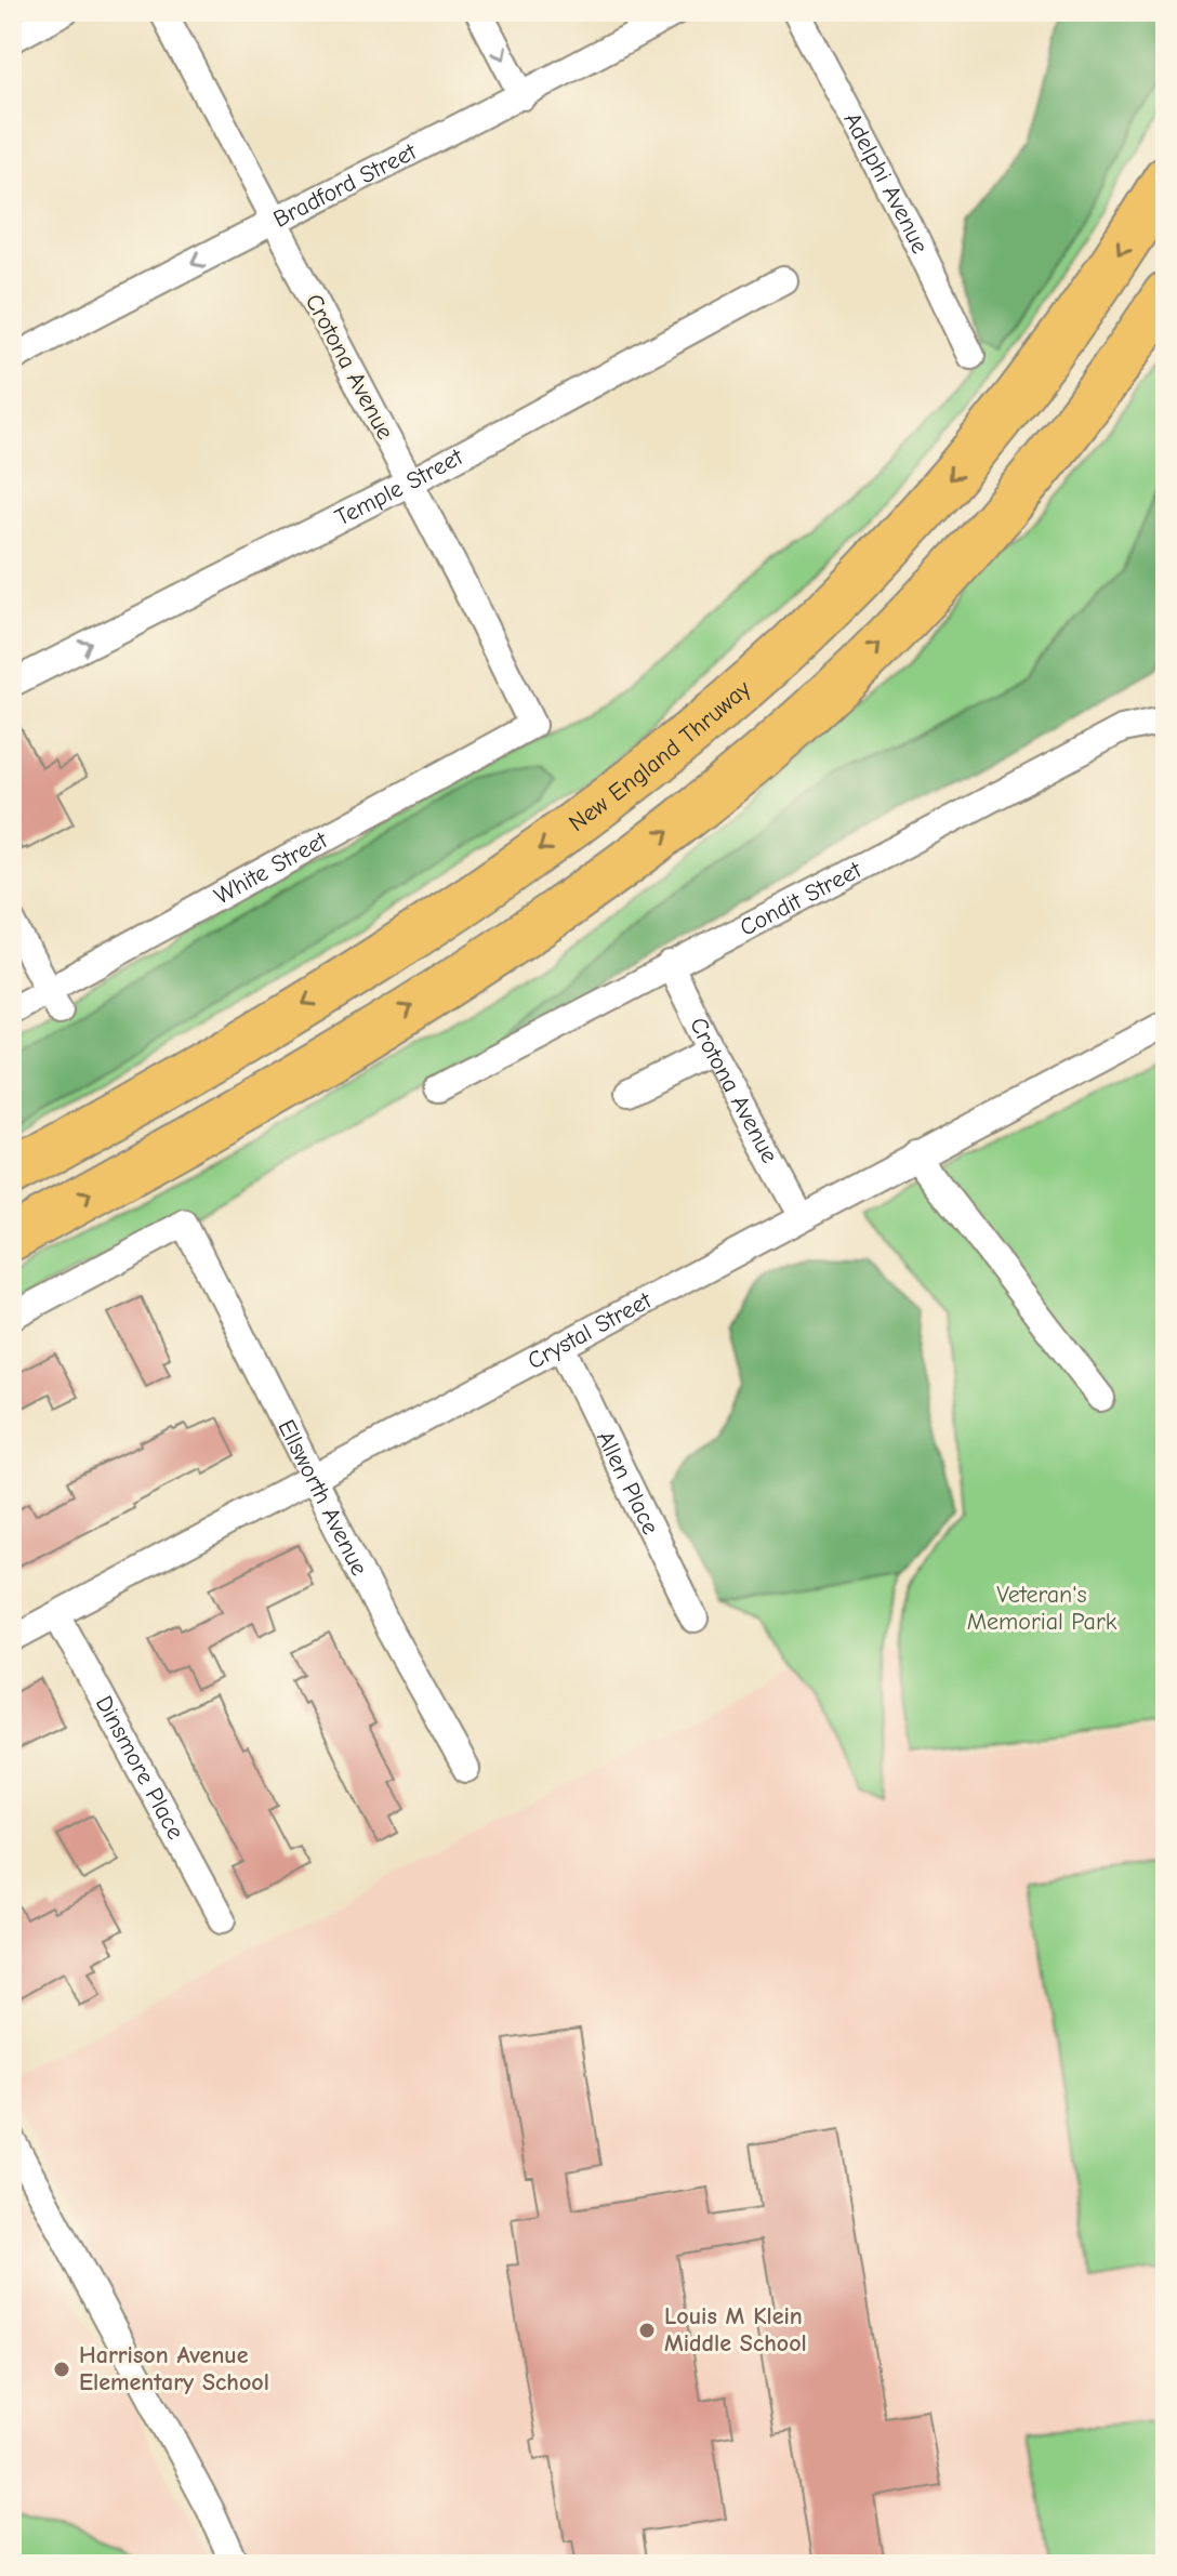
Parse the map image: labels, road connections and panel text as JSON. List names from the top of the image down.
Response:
{
  "streets": {
    "highway": ["New England Thruway"],
    "street": [
      "Adelphi Avenue",
      "Bradford Street",
      "Crotona Avenue",
      "Temple Street",
      "White Street",
      "Condit Street",
      "Crystal Street",
      "Allen Place",
      "Ellsworth Avenue",
      "Dinsmore Place"
    ]
  },
  "crossings": [
    ["Bradford Street", "Crotona Avenue"],
    ["Crotona Avenue", "Temple Street"],
    ["Crotona Avenue", "White Street"],
    ["Crotona Avenue", "Condit Street"],
    ["Crotona Avenue", "Crystal Street"],
    ["Crystal Street", "Allen Place"],
    ["Crystal Street", "Ellsworth Avenue"],
    ["Crystal Street", "Dinsmore Place"]
  ],
  "one_way": ["Bradford Street", "Temple Street"],
  "parks": ["Veteran's Memorial Park"],
  "places": ["Louis M Klein Middle School", "Harrison Avenue Elementary School"]
}
